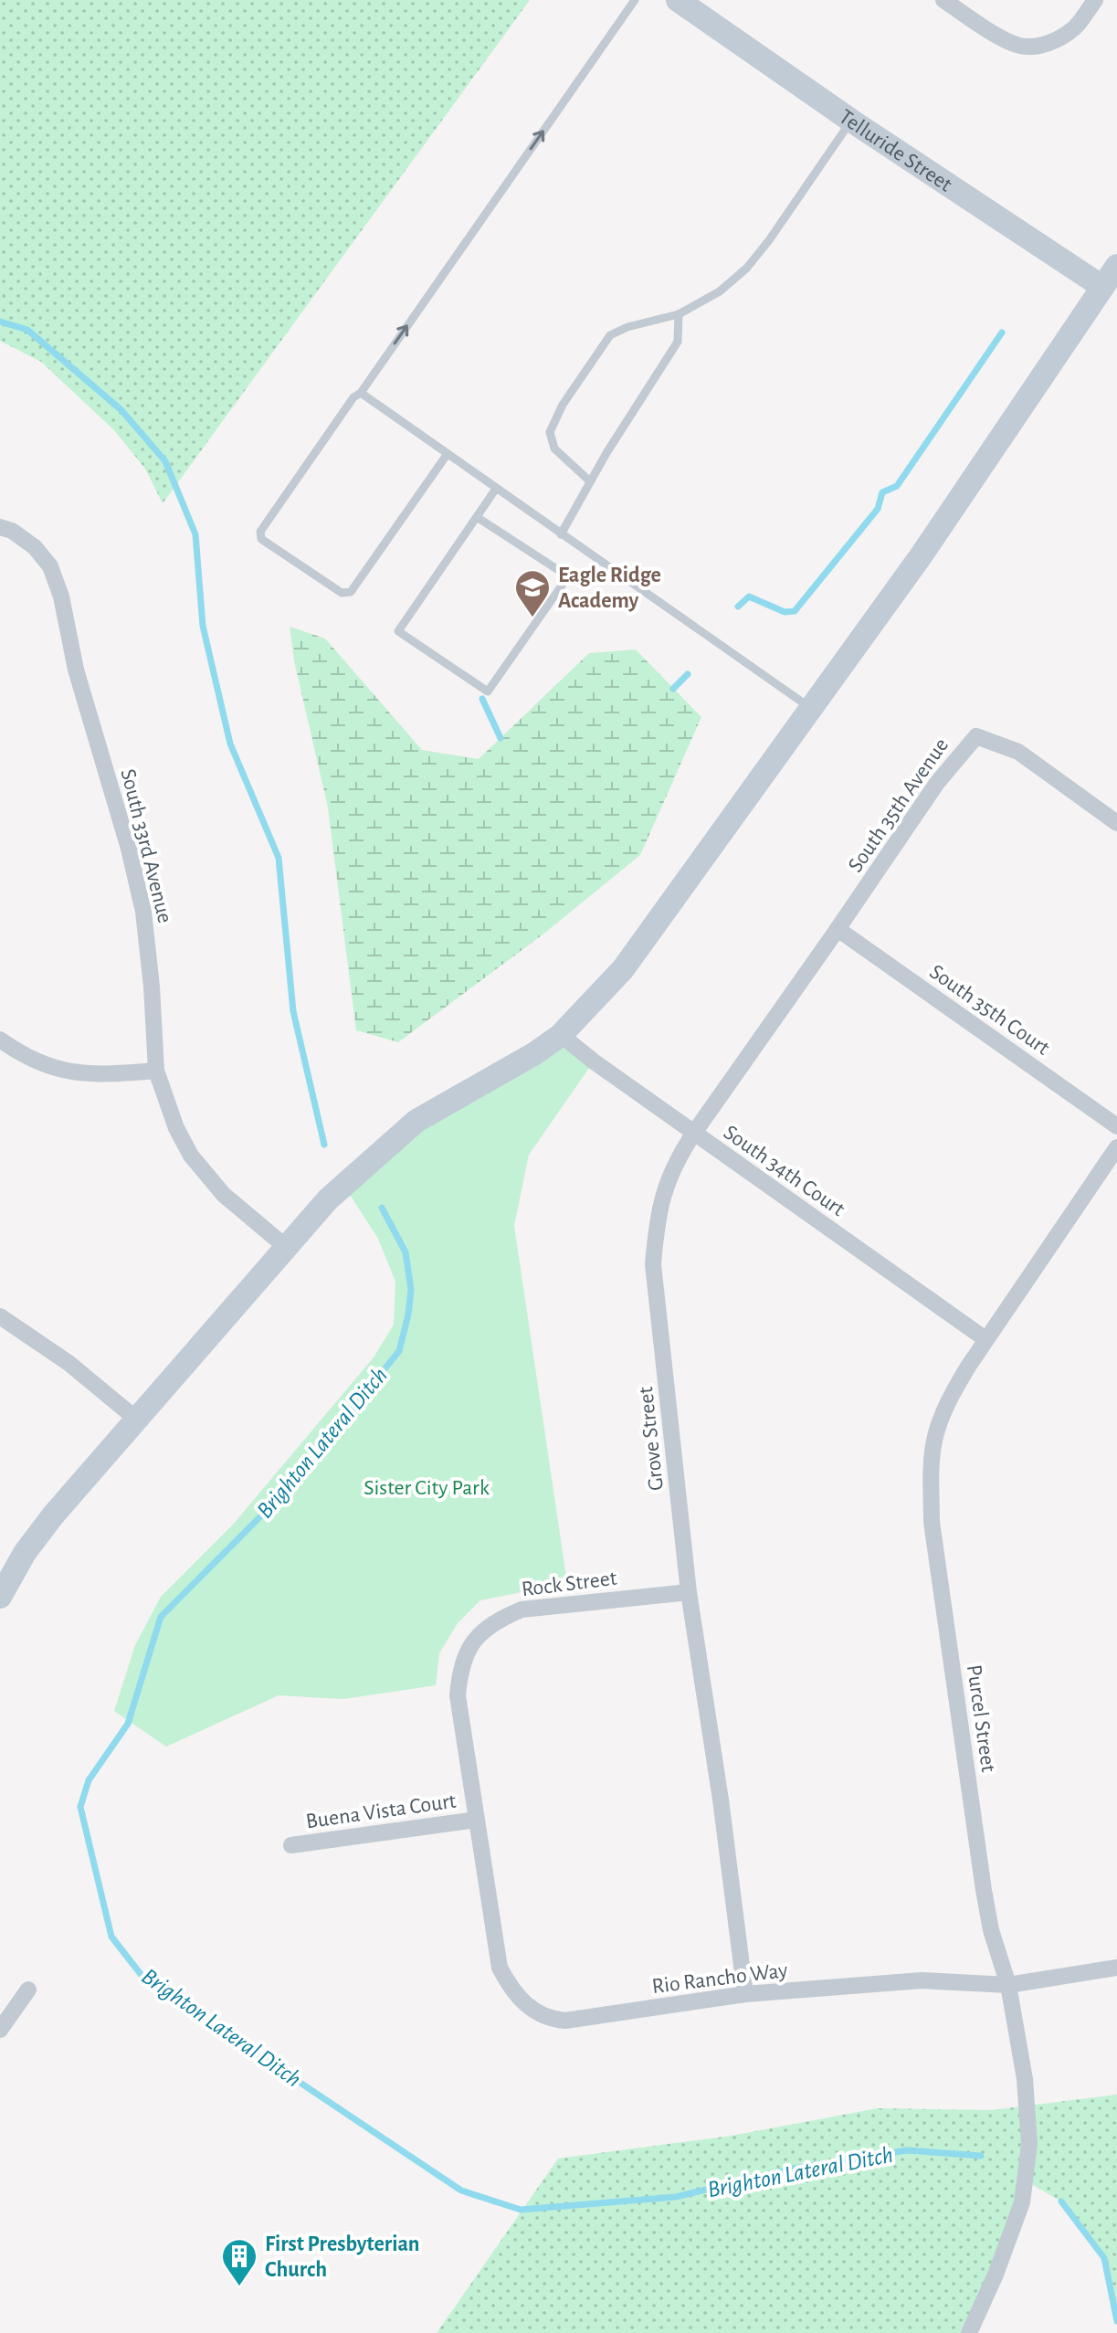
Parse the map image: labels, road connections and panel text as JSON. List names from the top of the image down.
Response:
{
  "streets": {
    "street": [
      "Telluride Street",
      "South 35th Avenue",
      "South 33rd Avenue",
      "South 35th Court",
      "South 34th Court",
      "Grove Street",
      "Rock Street",
      "Purcel Street",
      "Buena Vista Court",
      "Rio Rancho Way"
    ]
  },
  "crossings": [
    ["South 35th Avenue", "South 35th Court"],
    ["South 35th Avenue", "Grove Street"],
    ["South 35th Court", "Grove Street"],
    ["South 34th Court", "Grove Street"],
    ["South 34th Court", "Purcel Street"],
    ["Grove Street", "Rock Street"],
    ["Grove Street", "Rio Rancho Way"],
    ["Rock Street", "Buena Vista Court"],
    ["Rock Street", "Rio Rancho Way"],
    ["Purcel Street", "Rio Rancho Way"],
    ["Buena Vista Court", "Rio Rancho Way"]
  ],
  "water": ["Brighton Lateral Ditch"],
  "parks": ["Sister City Park"],
  "places": {
    "school or university": ["Eagle Ridge Academy"],
    "building": ["First Presbyterian Church"]
  }
}
